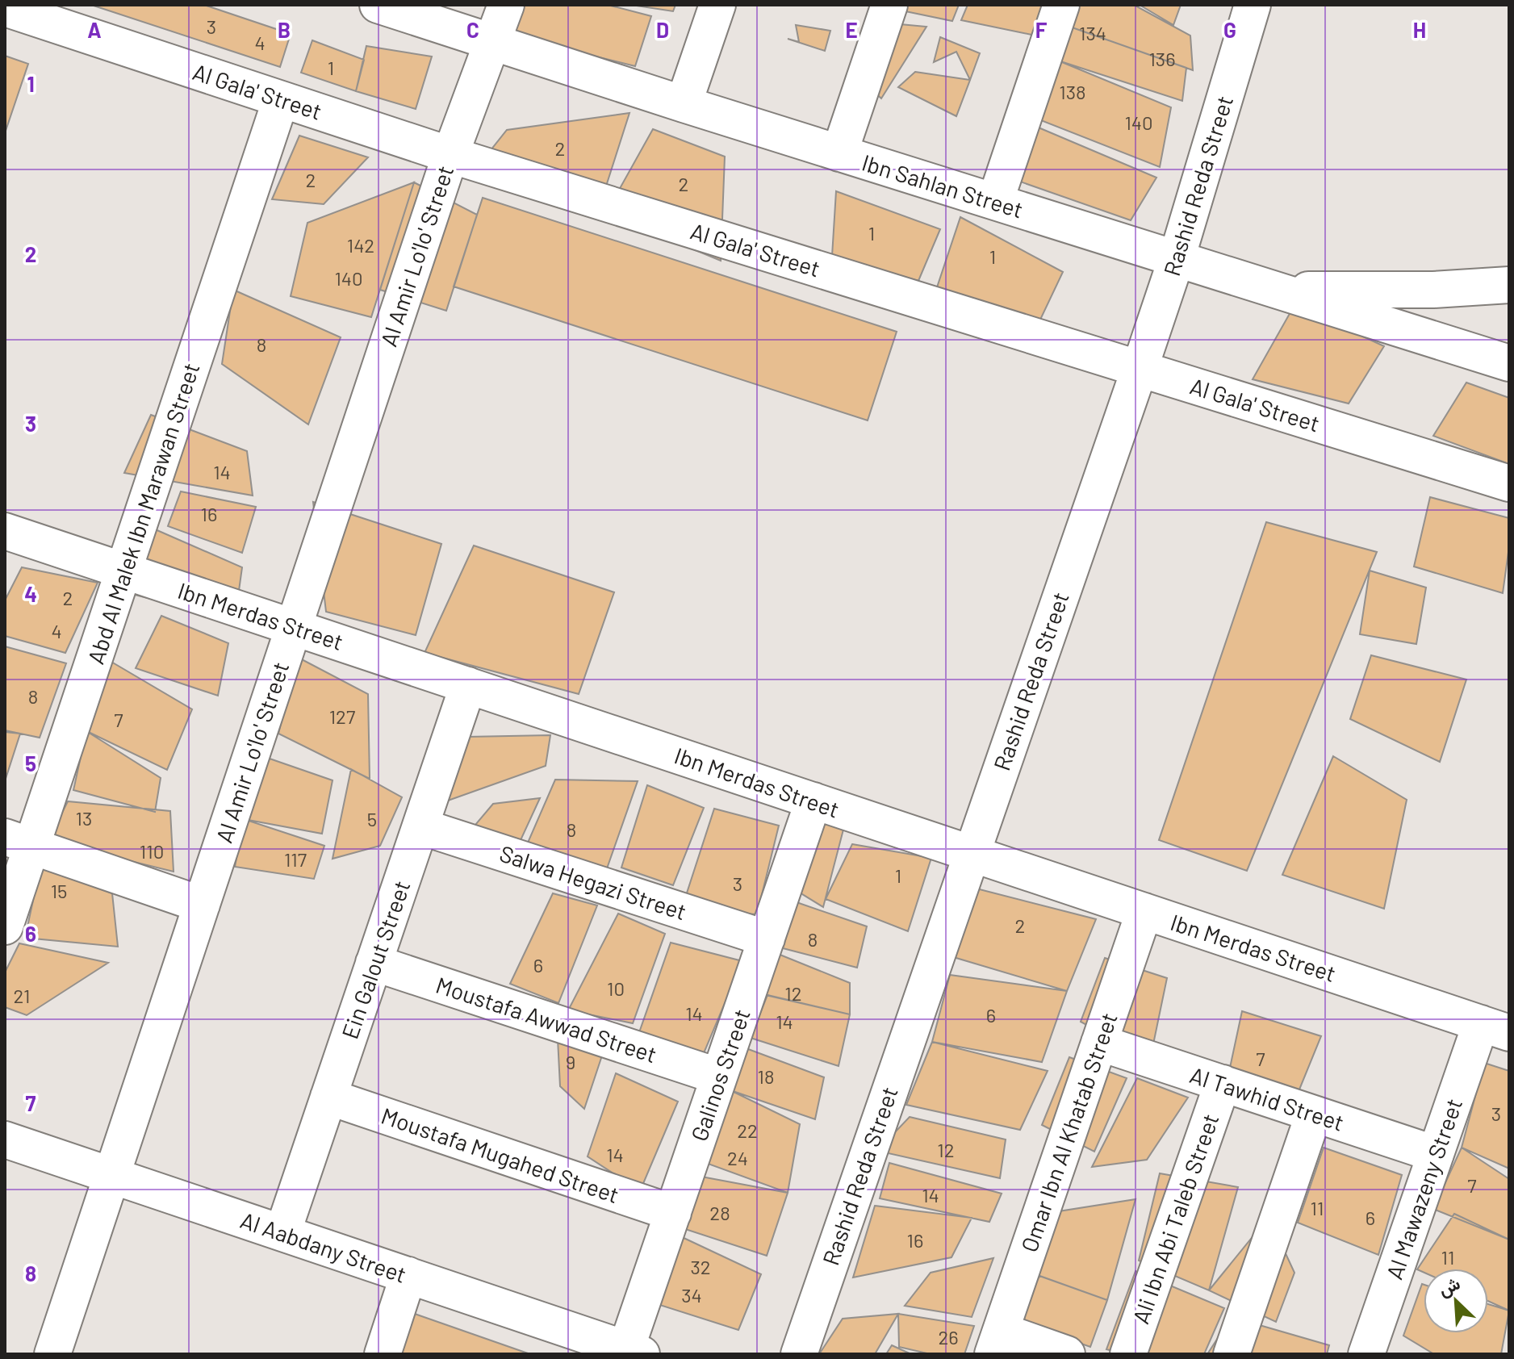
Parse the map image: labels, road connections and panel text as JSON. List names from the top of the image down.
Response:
{
  "streets": {
    "street": [
      "Al Gala' Street",
      "Ibn Sahlan Street",
      "Rashid Reda Street",
      "Al Amir Lo'lo' Street",
      "Abd Al Malek Ibn Marawan Street",
      "Ibn Merdas Street",
      "Salwa Hegazi Street",
      "Ein Galout Street",
      "Moustafa Awwad Street",
      "Galinos Street",
      "Al Tawhid Street",
      "Omar Ibn Al Khatab Street",
      "Moustafa Mugahed Street",
      "Al Mawazeny Street",
      "Ali Ibn Abi Taleb Street",
      "Al Aabdany Street"
    ]
  },
  "crossings": [
    ["Al Gala' Street", "Rashid Reda Street"],
    ["Al Gala' Street", "Al Amir Lo'lo' Street"],
    ["Al Gala' Street", "Abd Al Malek Ibn Marawan Street"],
    ["Ibn Sahlan Street", "Rashid Reda Street"],
    ["Ibn Sahlan Street", "Al Amir Lo'lo' Street"],
    ["Rashid Reda Street", "Ibn Merdas Street"],
    ["Al Amir Lo'lo' Street", "Ibn Merdas Street"],
    ["Al Amir Lo'lo' Street", "Al Aabdany Street"],
    ["Abd Al Malek Ibn Marawan Street", "Ibn Merdas Street"],
    ["Ibn Merdas Street", "Ein Galout Street"],
    ["Ibn Merdas Street", "Galinos Street"],
    ["Ibn Merdas Street", "Omar Ibn Al Khatab Street"],
    ["Ibn Merdas Street", "Al Mawazeny Street"],
    ["Salwa Hegazi Street", "Ein Galout Street"],
    ["Salwa Hegazi Street", "Galinos Street"],
    ["Ein Galout Street", "Moustafa Awwad Street"],
    ["Ein Galout Street", "Moustafa Mugahed Street"],
    ["Ein Galout Street", "Al Aabdany Street"],
    ["Moustafa Awwad Street", "Galinos Street"],
    ["Galinos Street", "Moustafa Mugahed Street"],
    ["Galinos Street", "Al Aabdany Street"],
    ["Al Tawhid Street", "Omar Ibn Al Khatab Street"],
    ["Al Tawhid Street", "Al Mawazeny Street"],
    ["Al Tawhid Street", "Ali Ibn Abi Taleb Street"]
  ],
  "house_numbers": [
    "3",
    "134",
    "4",
    "136",
    "1",
    "138",
    "140",
    "2",
    "2",
    "2",
    "1",
    "142",
    "1",
    "140",
    "8",
    "14",
    "16",
    "2",
    "4",
    "8",
    "127",
    "7",
    "13",
    "5",
    "8",
    "110",
    "117",
    "1",
    "3",
    "15",
    "2",
    "8",
    "6",
    "10",
    "12",
    "21",
    "14",
    "6",
    "14",
    "7",
    "9",
    "18",
    "3",
    "22",
    "12",
    "14",
    "24",
    "7",
    "14",
    "11",
    "28",
    "6",
    "16",
    "11",
    "32",
    "34",
    "26"
  ],
  "north": "top left",
  "grid": {
    "columns": [
      "A",
      "B",
      "C",
      "D",
      "E",
      "F",
      "G",
      "H"
    ],
    "rows": [
      "1",
      "2",
      "3",
      "4",
      "5",
      "6",
      "7",
      "8"
    ]
  }
}
